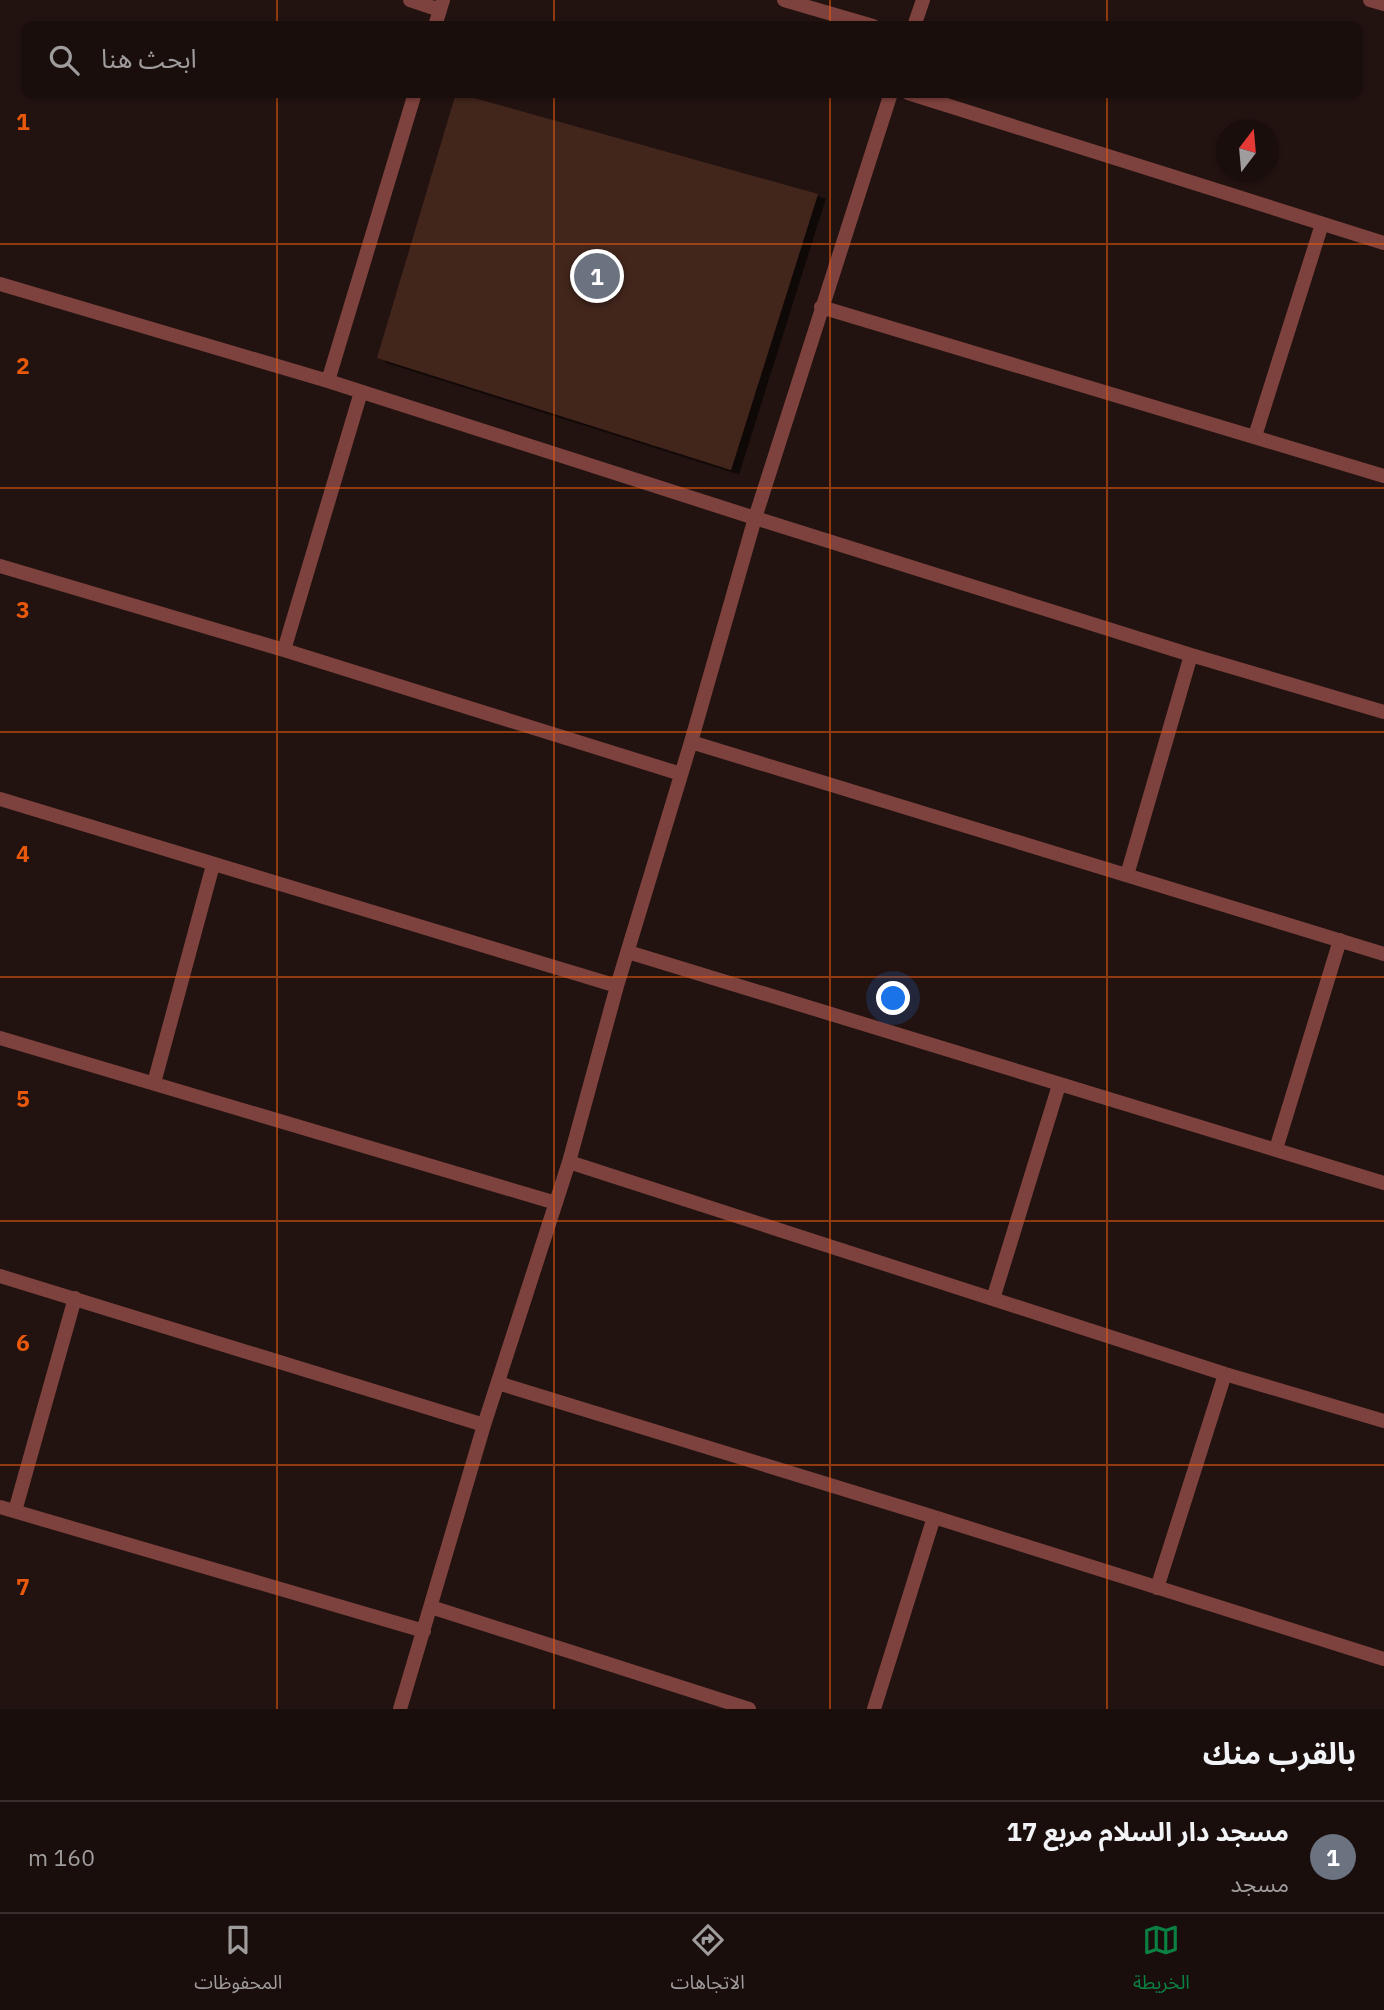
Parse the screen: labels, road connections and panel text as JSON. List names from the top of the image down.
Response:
{
  "north": "top",
  "page": {
    "search": "ابحث هنا",
    "pins": "1",
    "heading": "بالقرب منك",
    "list": [
      {
        "mark": "1",
        "name": "مسجد دار السلام مربع 17",
        "note": "مسجد",
        "value": "160 m"
      }
    ],
    "nav": ["الخريطة", "الاتجاهات", "المحفوظات"]
  },
  "grid": {
    "rows": [
      "1",
      "2",
      "3",
      "4",
      "5",
      "6",
      "7"
    ]
  }
}
